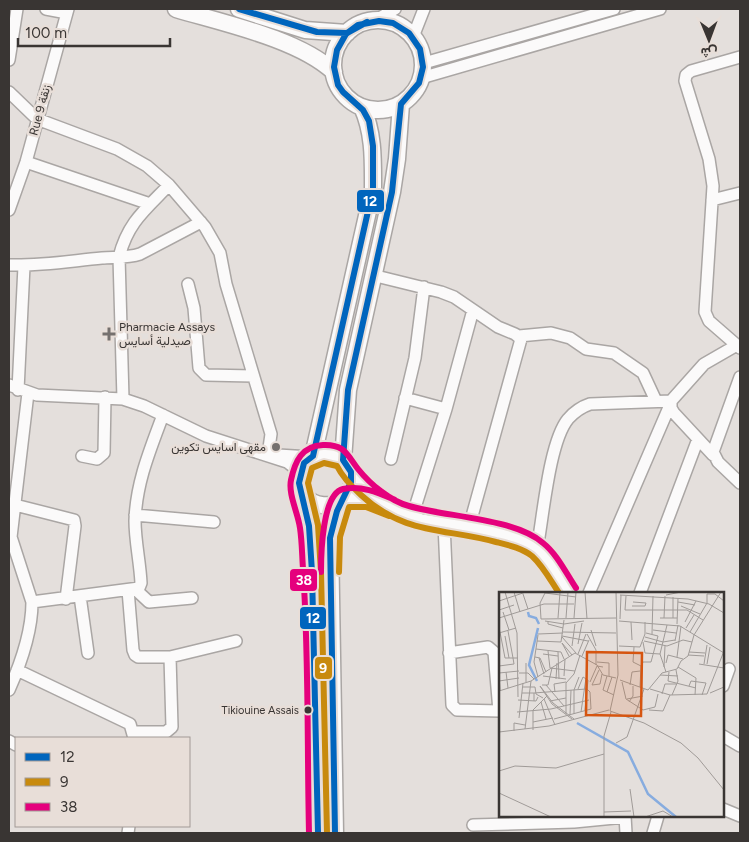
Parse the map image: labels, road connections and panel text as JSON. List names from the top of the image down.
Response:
{
  "streets": {
    "street": ["Rue 9 زنقة"]
  },
  "places": {
    "health": ["Pharmacie Assays صيدلية أسايس"],
    "other": ["مقهى اسايس تكوين", "Tikiouine Assais"]
  },
  "lines": ["transit line 12", "transit line 38", "transit line 9"],
  "legend": ["12", "9", "38"],
  "scale_bar": "100 m",
  "north": "bottom"
}
